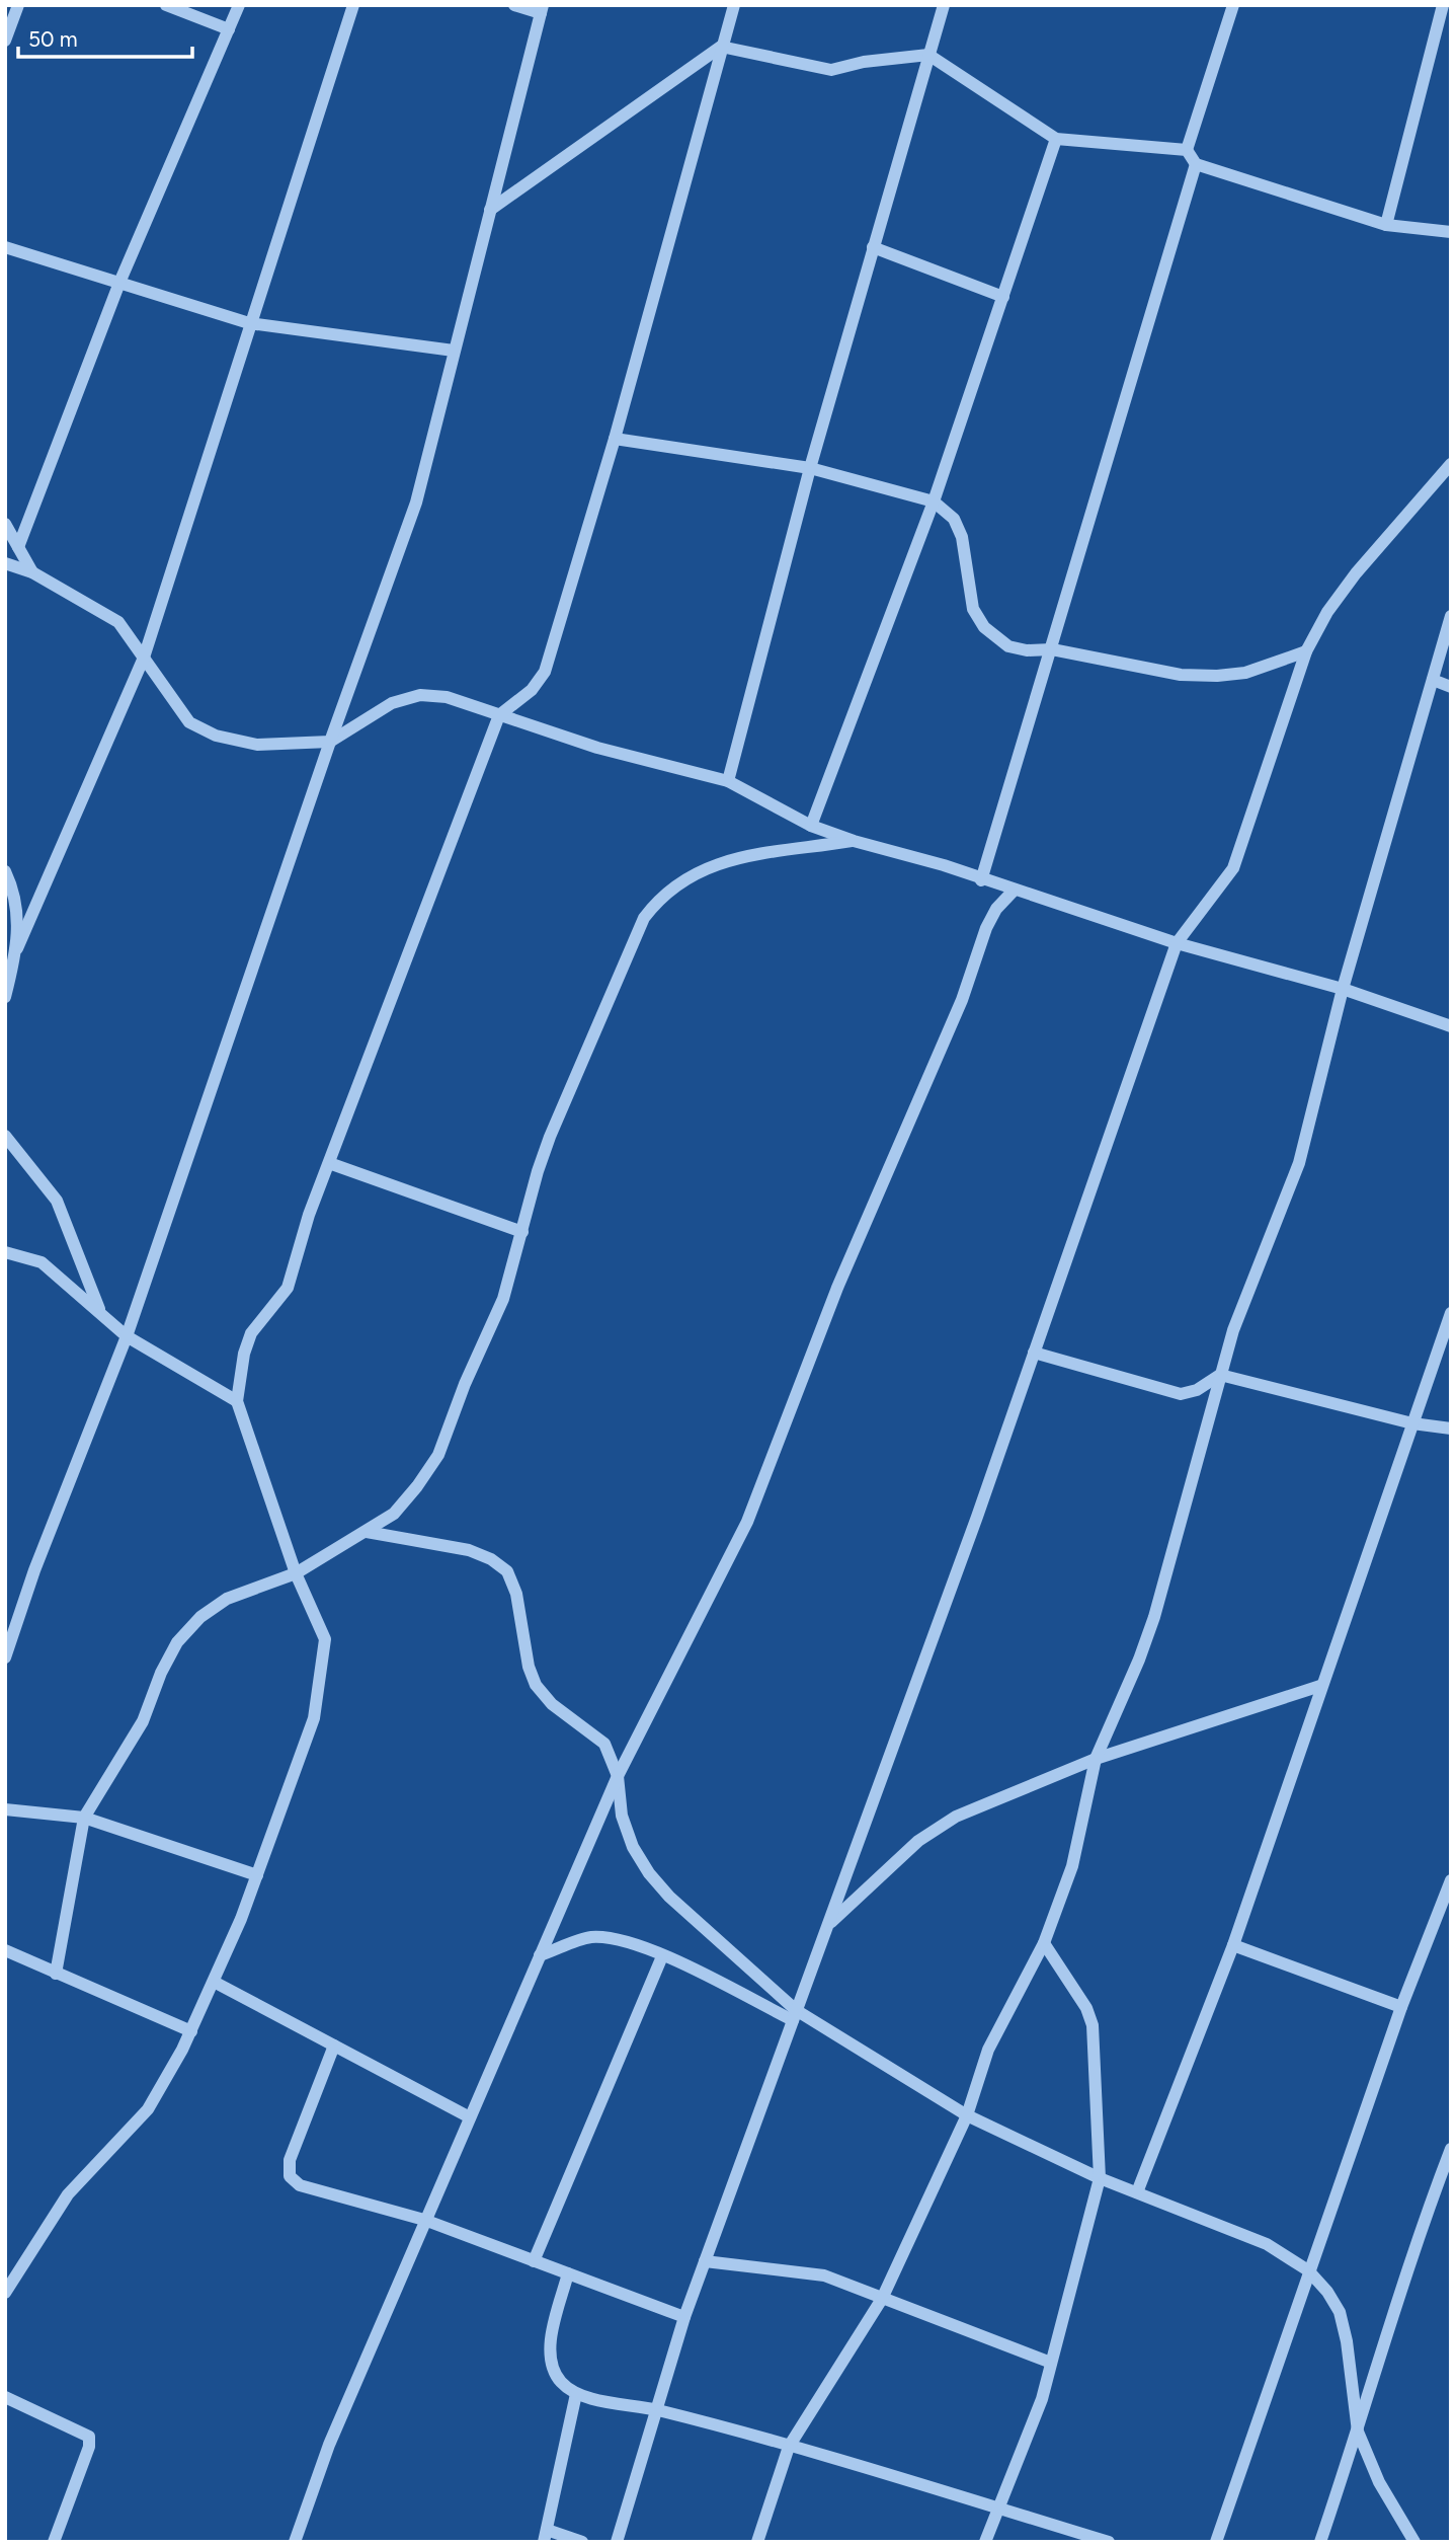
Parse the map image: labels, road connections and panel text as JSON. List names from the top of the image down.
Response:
{
  "scale_bar": "50 m"
}
